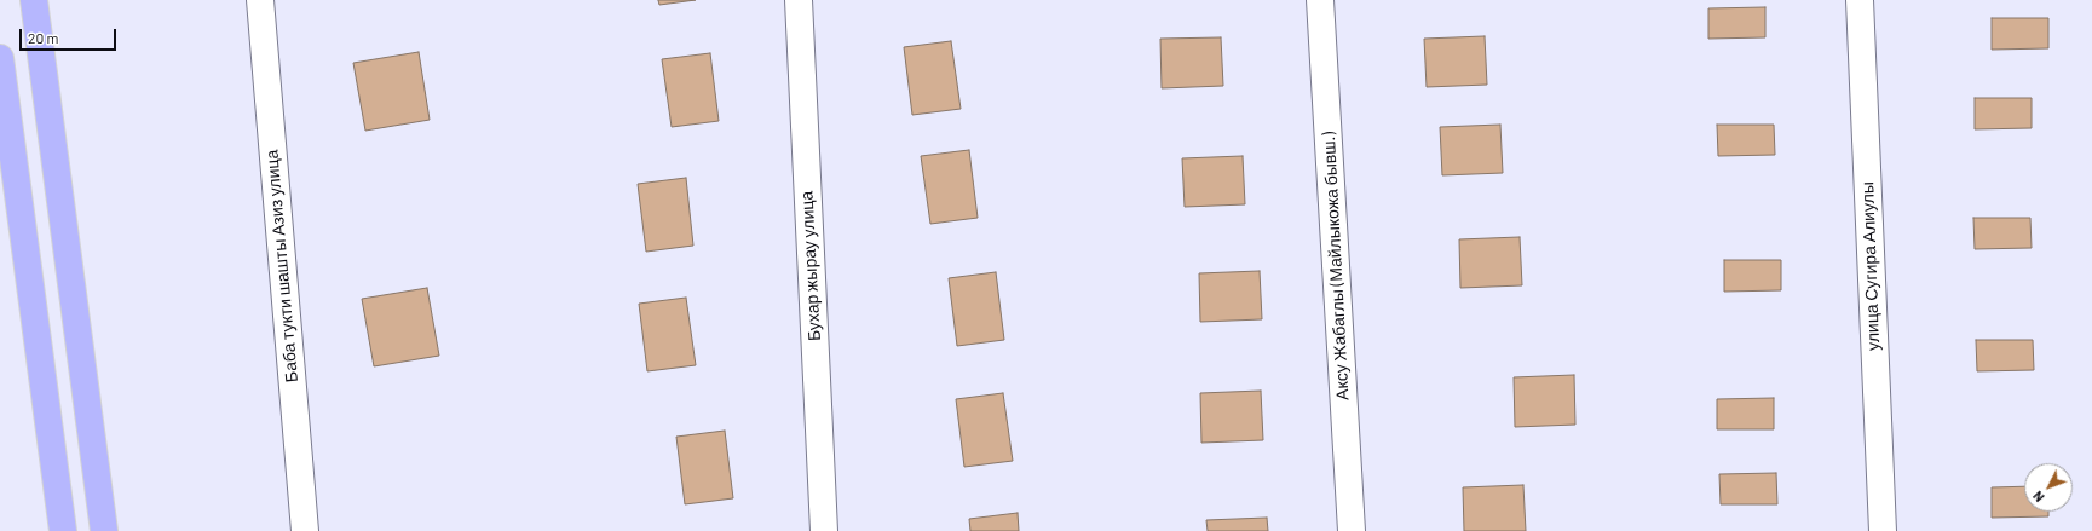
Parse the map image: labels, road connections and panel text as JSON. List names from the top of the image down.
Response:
{
  "streets": {
    "street": [
      "Баба тукти шашты Азиз улица",
      "Бухар жырау улица",
      "Аксу Жабаглы (Майлыкожа бывш.)",
      "улица Сугира Алиулы"
    ]
  },
  "scale_bar": "20 m",
  "north": "bottom left"
}
